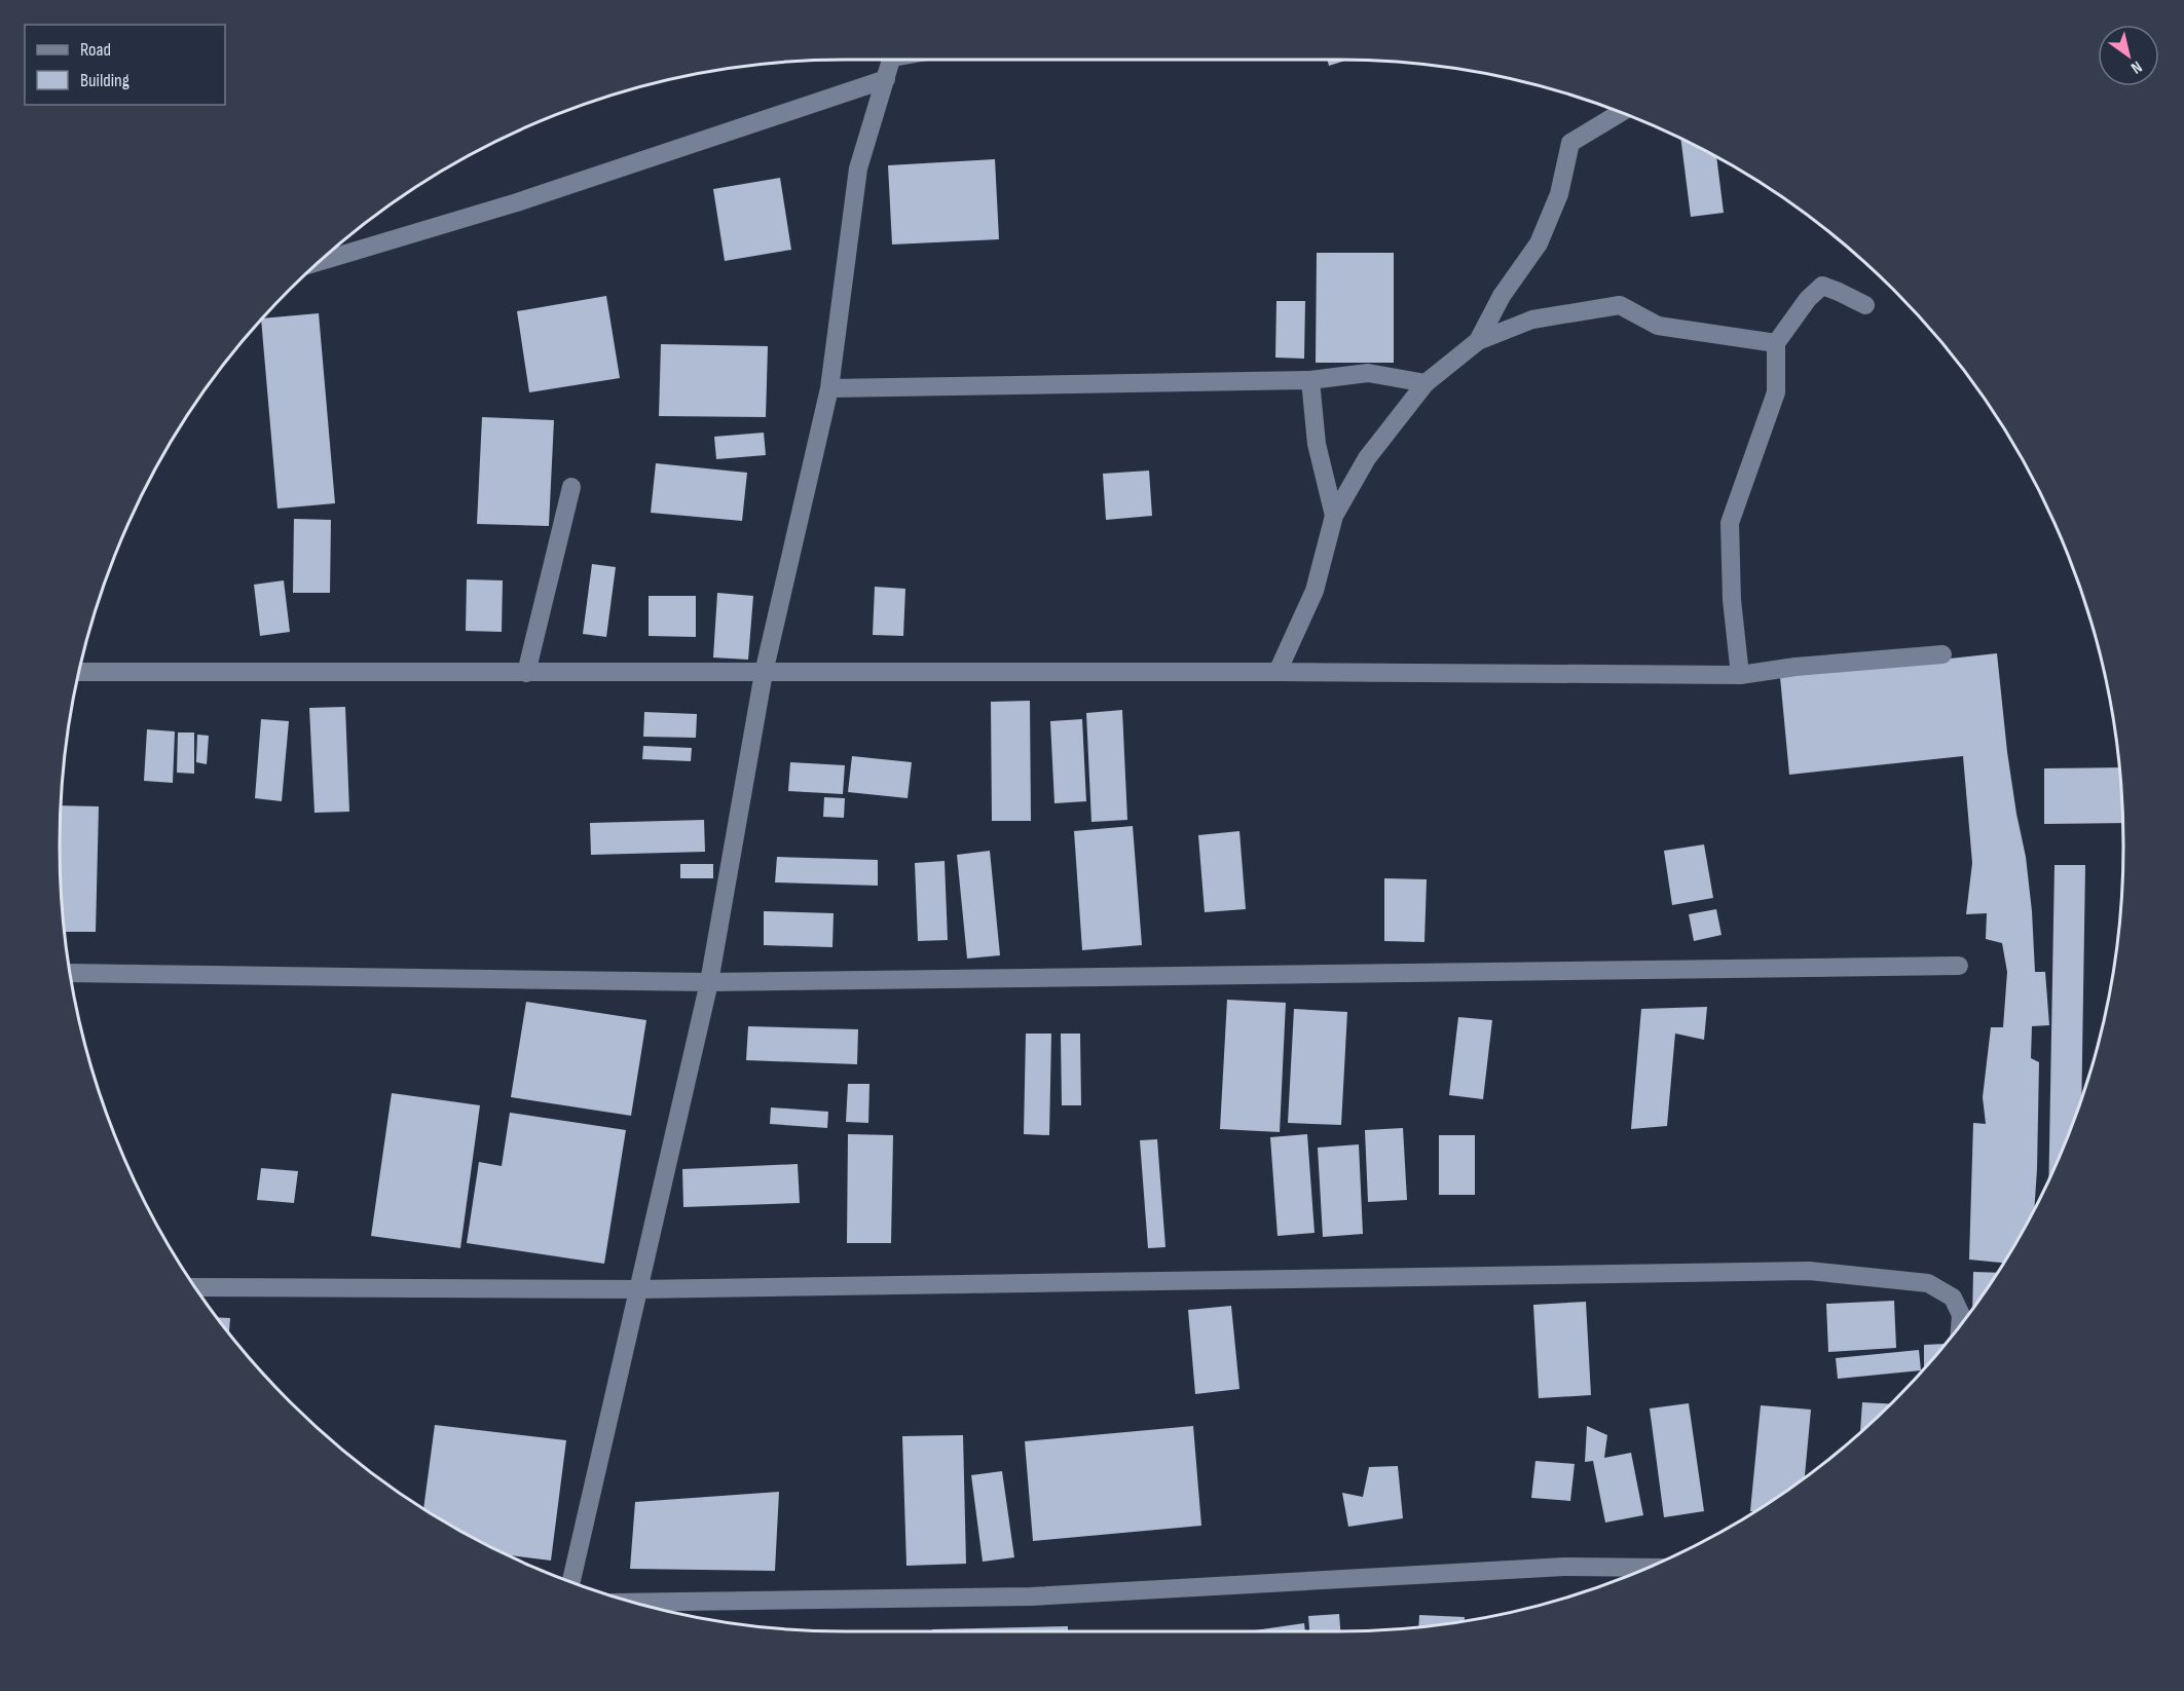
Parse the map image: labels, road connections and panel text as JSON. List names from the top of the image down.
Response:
{
  "legend": ["Road", "Building"],
  "north": "bottom right"
}
